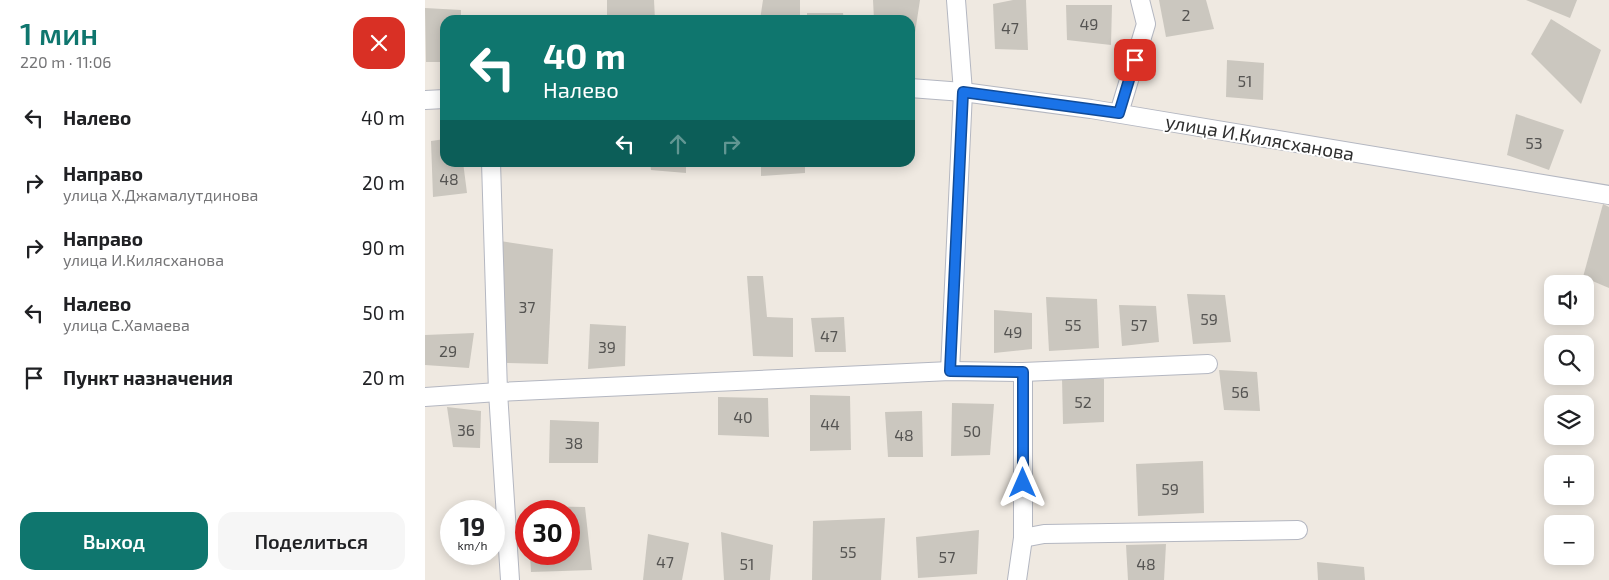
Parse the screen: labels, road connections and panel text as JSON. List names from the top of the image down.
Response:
{
  "streets": {
    "street": ["улица И.Килясханова"]
  },
  "house_numbers": [
    "2",
    "49",
    "47",
    "51",
    "53",
    "48",
    "37",
    "59",
    "55",
    "57",
    "49",
    "47",
    "39",
    "29",
    "56",
    "52",
    "40",
    "44",
    "36",
    "50",
    "48",
    "38",
    "59",
    "55",
    "57",
    "47",
    "51",
    "48"
  ],
  "page": {
    "heading": ["1 мин", "220 m · 11:06"],
    "turn": ["40 m", "Налево"],
    "list": [
      {
        "name": "Налево",
        "value": "40 m"
      },
      {
        "name": "Направо",
        "note": "улица Х.Джамалутдинова",
        "value": "20 m"
      },
      {
        "name": "Направо",
        "note": "улица И.Килясханова",
        "value": "90 m"
      },
      {
        "name": "Налево",
        "note": "улица С.Хамаева",
        "value": "50 m"
      },
      {
        "name": "Пункт назначения",
        "value": "20 m"
      }
    ],
    "map_buttons": ["+", "−"],
    "speed": "19 km/h",
    "limit": "30",
    "buttons": ["Выход", "Поделиться"]
  }
}
